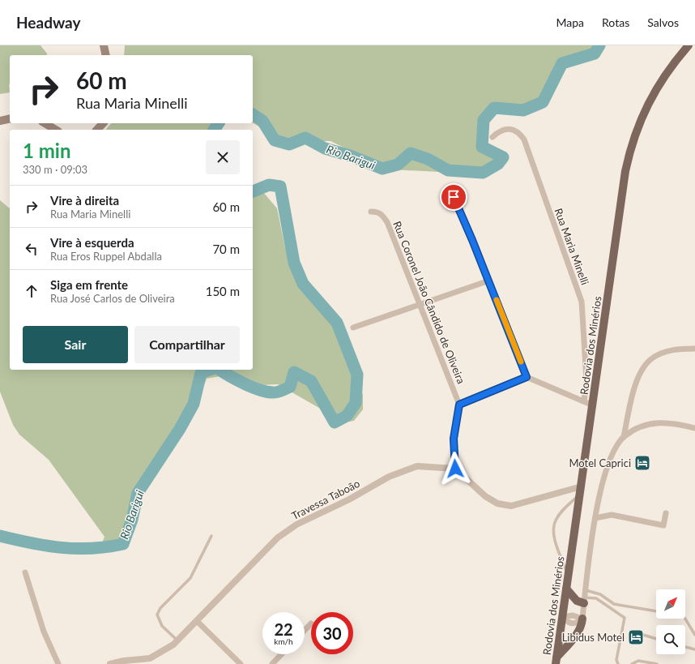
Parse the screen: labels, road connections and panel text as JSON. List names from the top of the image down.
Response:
{
  "streets": {
    "main road": ["Rodovia dos Minérios"],
    "street": ["Rua Maria Minelli", "Rua Coronel João Cândido de Oliveira", "Travessa Taboão"]
  },
  "water": ["Rio Barigui"],
  "places": {
    "hotel": ["Motel Caprici", "Libidus Motel"]
  },
  "north": "top right",
  "page": {
    "header": "Headway",
    "nav": ["Mapa", "Rotas", "Salvos"],
    "turn": ["60 m", "Rua Maria Minelli"],
    "heading": ["1 min", "330 m · 09:03"],
    "list": [
      {
        "name": "Vire à direita",
        "note": "Rua Maria Minelli",
        "value": "60 m"
      },
      {
        "name": "Vire à esquerda",
        "note": "Rua Eros Ruppel Abdalla",
        "value": "70 m"
      },
      {
        "name": "Siga em frente",
        "note": "Rua José Carlos de Oliveira",
        "value": "150 m"
      }
    ],
    "buttons": ["Sair", "Compartilhar"],
    "speed": "22 km/h",
    "limit": "30"
  }
}
